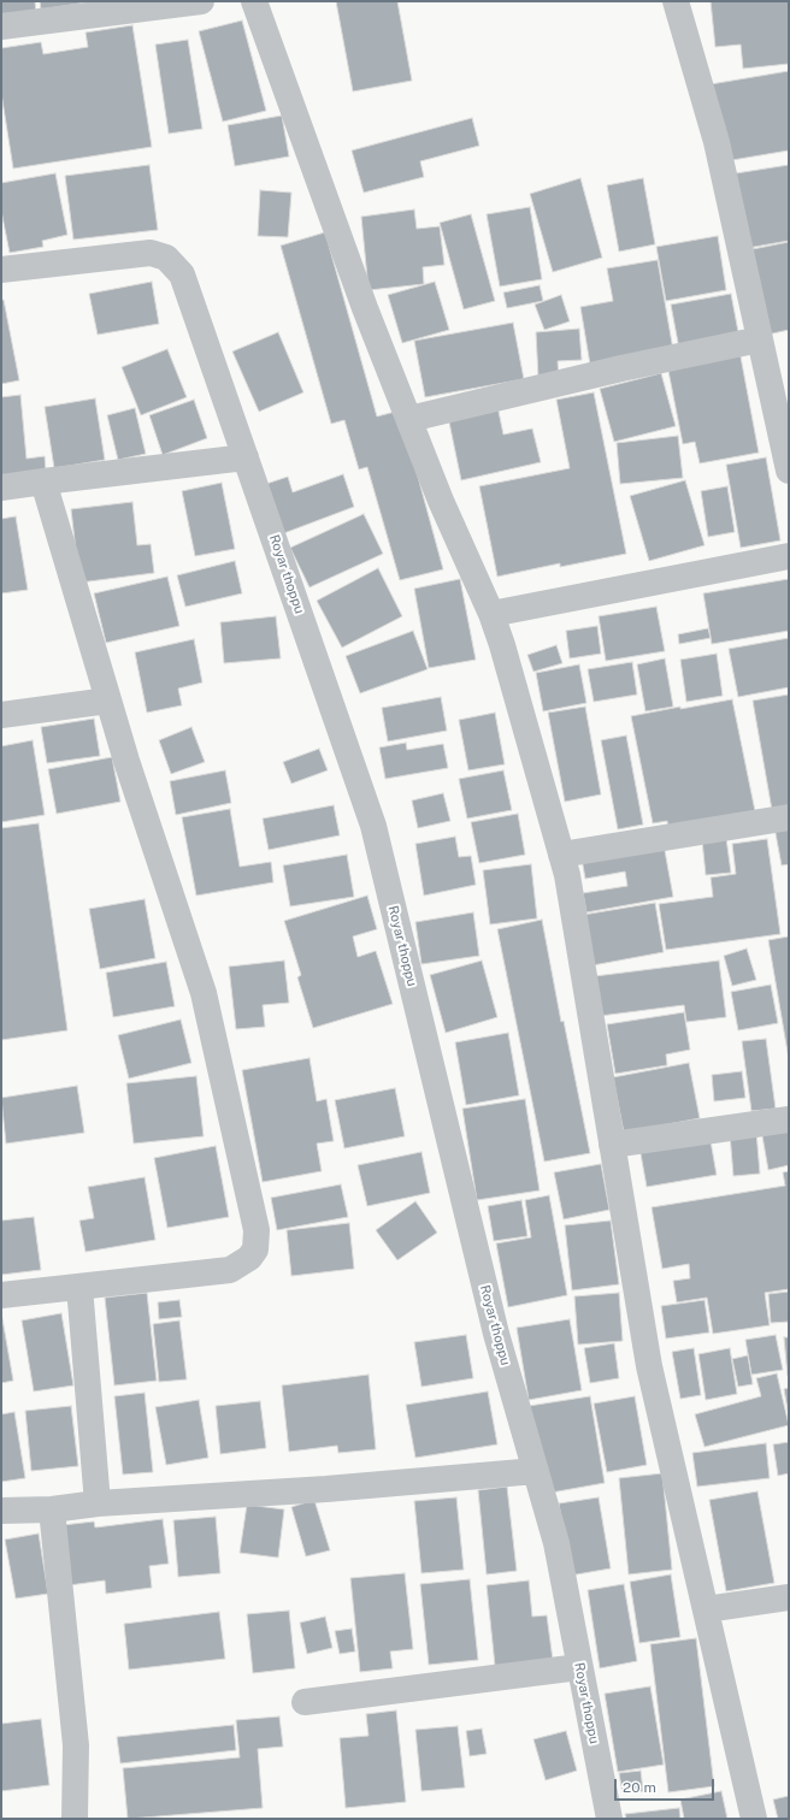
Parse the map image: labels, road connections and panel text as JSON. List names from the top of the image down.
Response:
{
  "streets": {
    "street": ["Royar thoppu"]
  },
  "scale_bar": "20 m"
}
